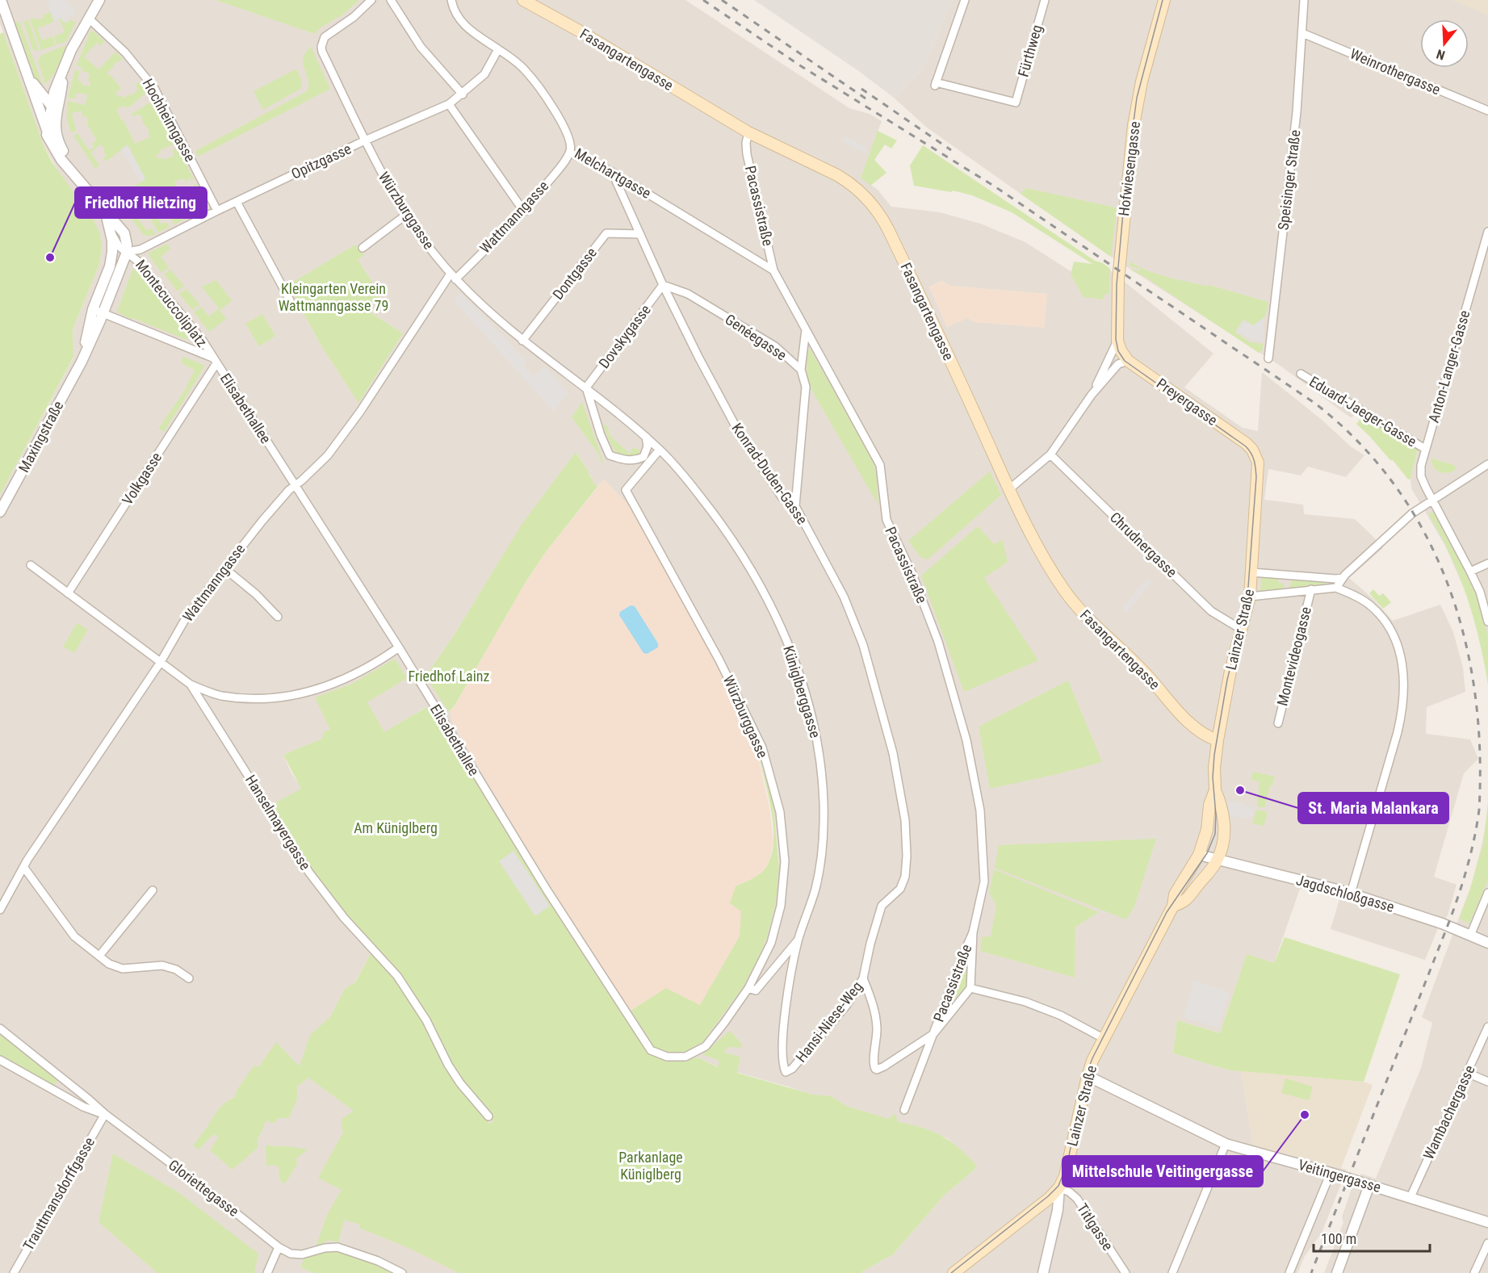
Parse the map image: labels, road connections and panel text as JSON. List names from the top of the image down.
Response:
{
  "streets": {
    "main road": [
      "Fasangartengasse",
      "Hofwiesengasse",
      "Preyergasse",
      "Lainzer Straße"
    ],
    "street": [
      "Fürthweg",
      "Weinrothergasse",
      "Hochheimgasse",
      "Opitzgasse",
      "Melchartgasse",
      "Speisinger Straße",
      "Pacassistraße",
      "Würzburggasse",
      "Wattmanngasse",
      "Dontgasse",
      "Montecuccoliplatz",
      "Dovskygasse",
      "Genéegasse",
      "Anton-Langer-Gasse",
      "Elisabethallee",
      "Eduard-Jaeger-Gasse",
      "Maxingstraße",
      "Konrad-Duden-Gasse",
      "Volkgasse",
      "Chrudnergasse",
      "Montevideogasse",
      "Küniglberggasse",
      "Hanselmayergasse",
      "Jagdschloßgasse",
      "Hansi-Niese-Weg",
      "Wambachergasse",
      "Veitingergasse",
      "Gloriettegasse",
      "Trauttmansdorffgasse",
      "Titlgasse"
    ]
  },
  "crossings": [
    ["Fasangartengasse", "Hofwiesengasse"],
    ["Fasangartengasse", "Pacassistraße"],
    ["Fasangartengasse", "Lainzer Straße"],
    ["Weinrothergasse", "Speisinger Straße"],
    ["Hochheimgasse", "Opitzgasse"],
    ["Opitzgasse", "Melchartgasse"],
    ["Opitzgasse", "Würzburggasse"],
    ["Opitzgasse", "Montecuccoliplatz"],
    ["Hofwiesengasse", "Preyergasse"],
    ["Hofwiesengasse", "Chrudnergasse"],
    ["Melchartgasse", "Pacassistraße"],
    ["Melchartgasse", "Wattmanngasse"],
    ["Melchartgasse", "Konrad-Duden-Gasse"],
    ["Pacassistraße", "Hansi-Niese-Weg"],
    ["Würzburggasse", "Wattmanngasse"],
    ["Würzburggasse", "Dontgasse"],
    ["Würzburggasse", "Dovskygasse"],
    ["Würzburggasse", "Elisabethallee"],
    ["Würzburggasse", "Küniglberggasse"],
    ["Wattmanngasse", "Elisabethallee"],
    ["Wattmanngasse", "Hanselmayergasse"],
    ["Dontgasse", "Konrad-Duden-Gasse"],
    ["Montecuccoliplatz", "Elisabethallee"],
    ["Montecuccoliplatz", "Maxingstraße"],
    ["Montecuccoliplatz", "Volkgasse"],
    ["Dovskygasse", "Genéegasse"],
    ["Dovskygasse", "Konrad-Duden-Gasse"],
    ["Genéegasse", "Konrad-Duden-Gasse"],
    ["Anton-Langer-Gasse", "Eduard-Jaeger-Gasse"],
    ["Preyergasse", "Lainzer Straße"],
    ["Elisabethallee", "Volkgasse"],
    ["Konrad-Duden-Gasse", "Hansi-Niese-Weg"],
    ["Volkgasse", "Hanselmayergasse"],
    ["Chrudnergasse", "Lainzer Straße"],
    ["Lainzer Straße", "Jagdschloßgasse"],
    ["Lainzer Straße", "Veitingergasse"],
    ["Lainzer Straße", "Titlgasse"],
    ["Küniglberggasse", "Hansi-Niese-Weg"],
    ["Wambachergasse", "Veitingergasse"],
    ["Gloriettegasse", "Trauttmansdorffgasse"]
  ],
  "parks": [
    "Kleingarten Verein Wattmanngasse 79",
    "Friedhof Lainz",
    "Am Küniglberg",
    "Parkanlage Küniglberg"
  ],
  "places": ["Friedhof Hietzing", "St. Maria Malankara", "Mittelschule Veitingergasse"],
  "scale_bar": "100 m",
  "north": "bottom"
}
